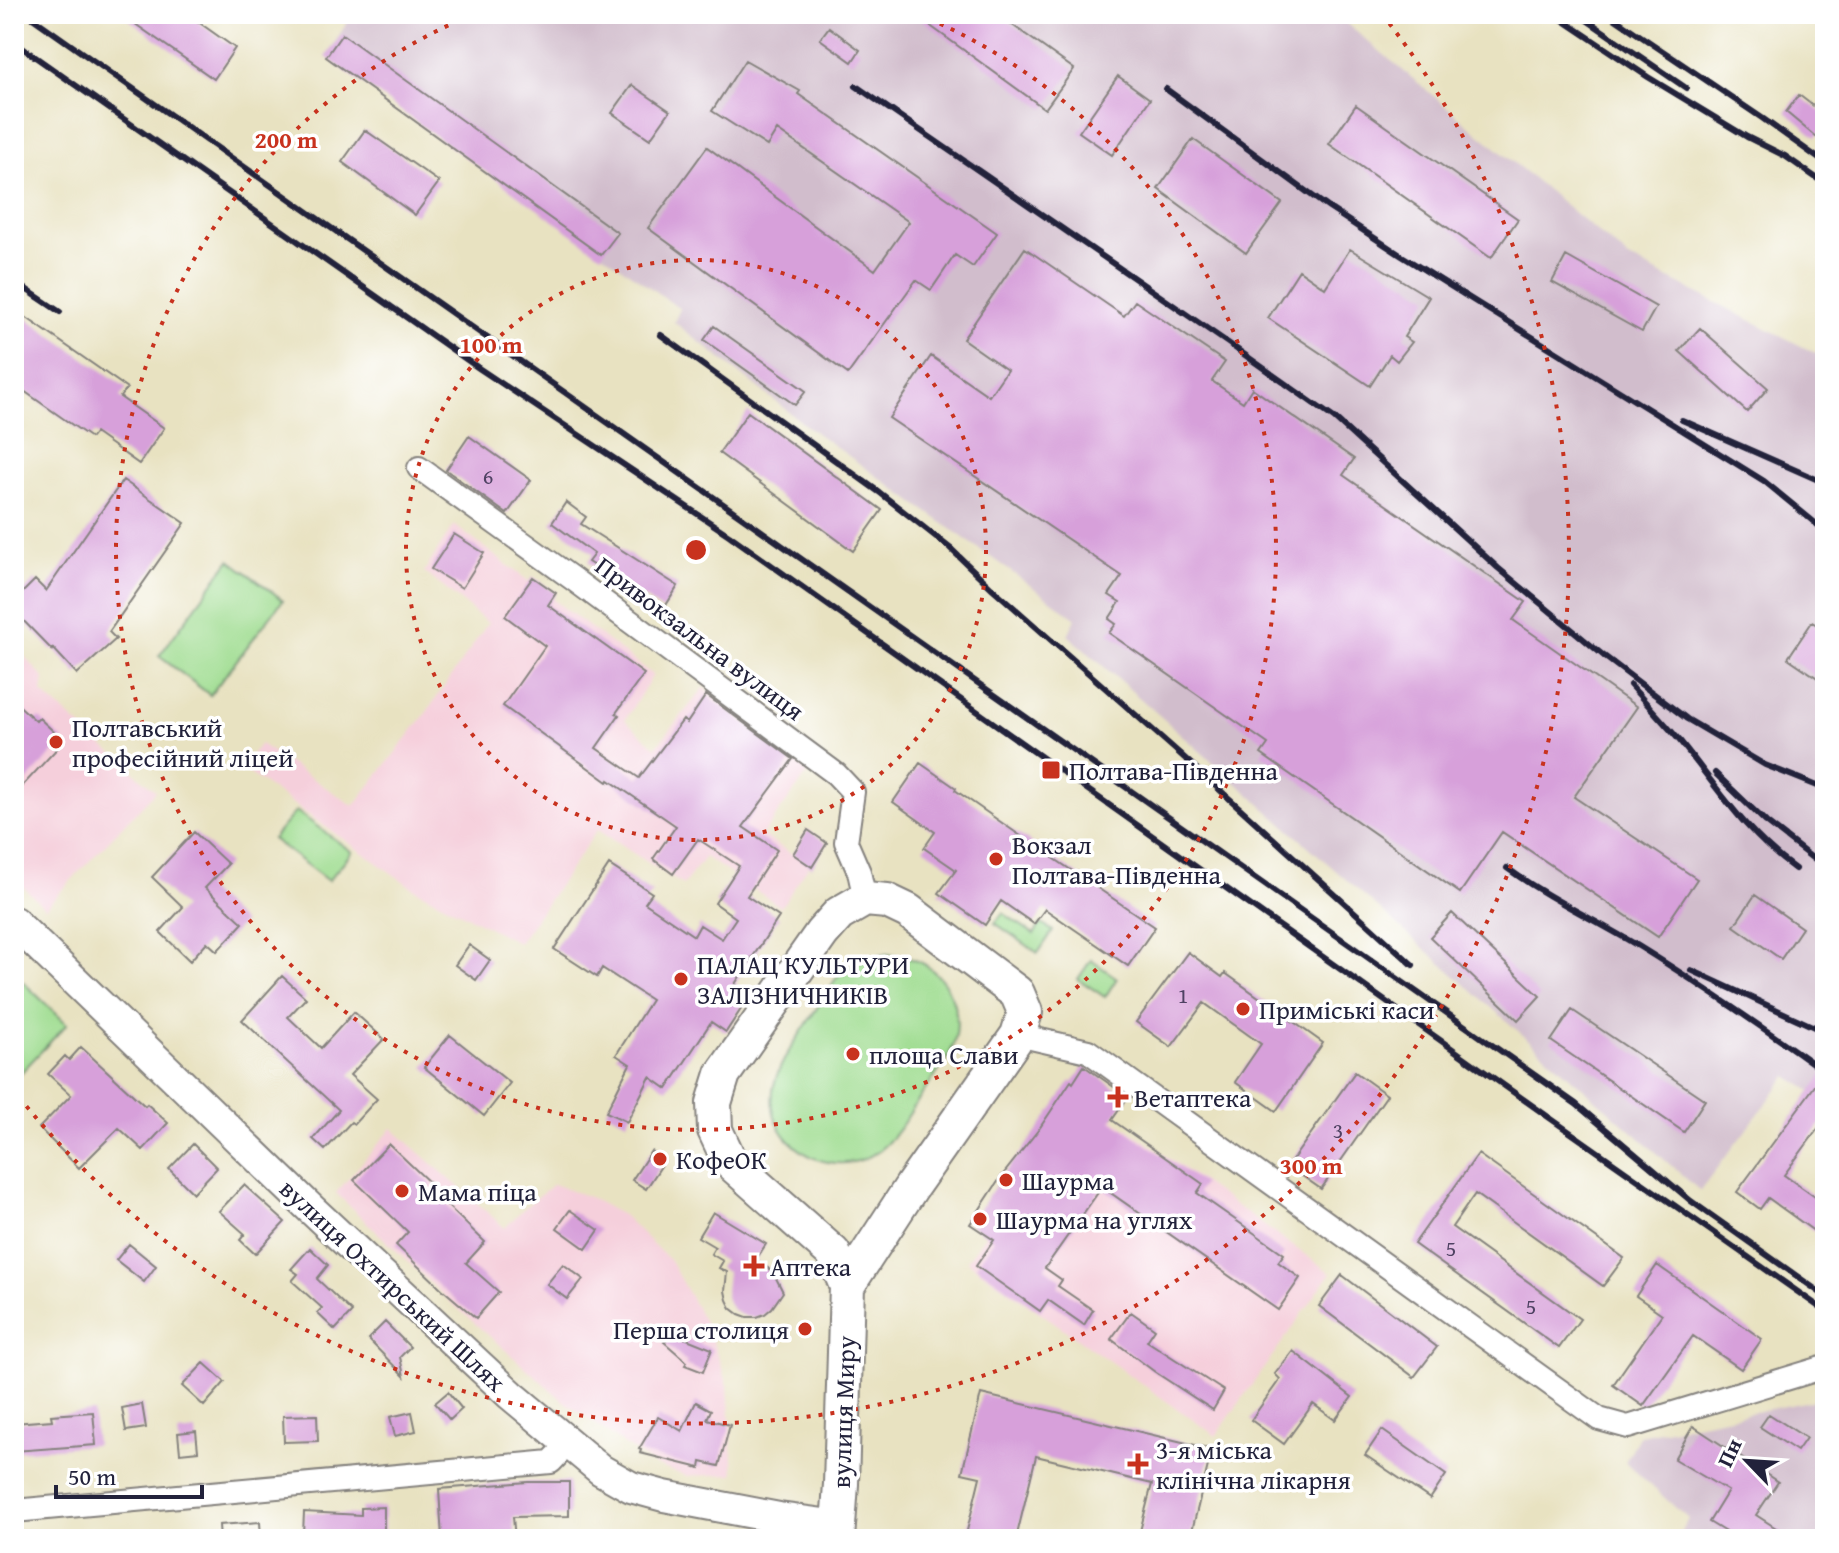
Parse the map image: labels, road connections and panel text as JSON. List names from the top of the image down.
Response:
{
  "streets": {
    "main road": ["вулиця Охтирський Шлях", "вулиця Миру"],
    "street": ["Привокзальна вулиця"]
  },
  "crossings": [
    ["вулиця Охтирський Шлях", "вулиця Миру"]
  ],
  "places": {
    "other": [
      "Полтавський професійний ліцей",
      "Вокзал Полтава-Південна",
      "ПАЛАЦ КУЛЬТУРИ ЗАЛIЗНИЧНИКIВ",
      "Приміські каси",
      "площа Слави",
      "КофеОК",
      "Шаурма",
      "Мама піца",
      "Шаурма на углях",
      "Перша столиця"
    ],
    "transit": ["Полтава-Південна"],
    "health": ["Ветаптека", "Аптека", "3-я міська клінічна лікарня"]
  },
  "house_numbers": [
    "6",
    "1",
    "3",
    "5",
    "5"
  ],
  "scale_bar": "50 m",
  "north": "top left",
  "rings": ["200 m", "100 m", "300 m"]
}
